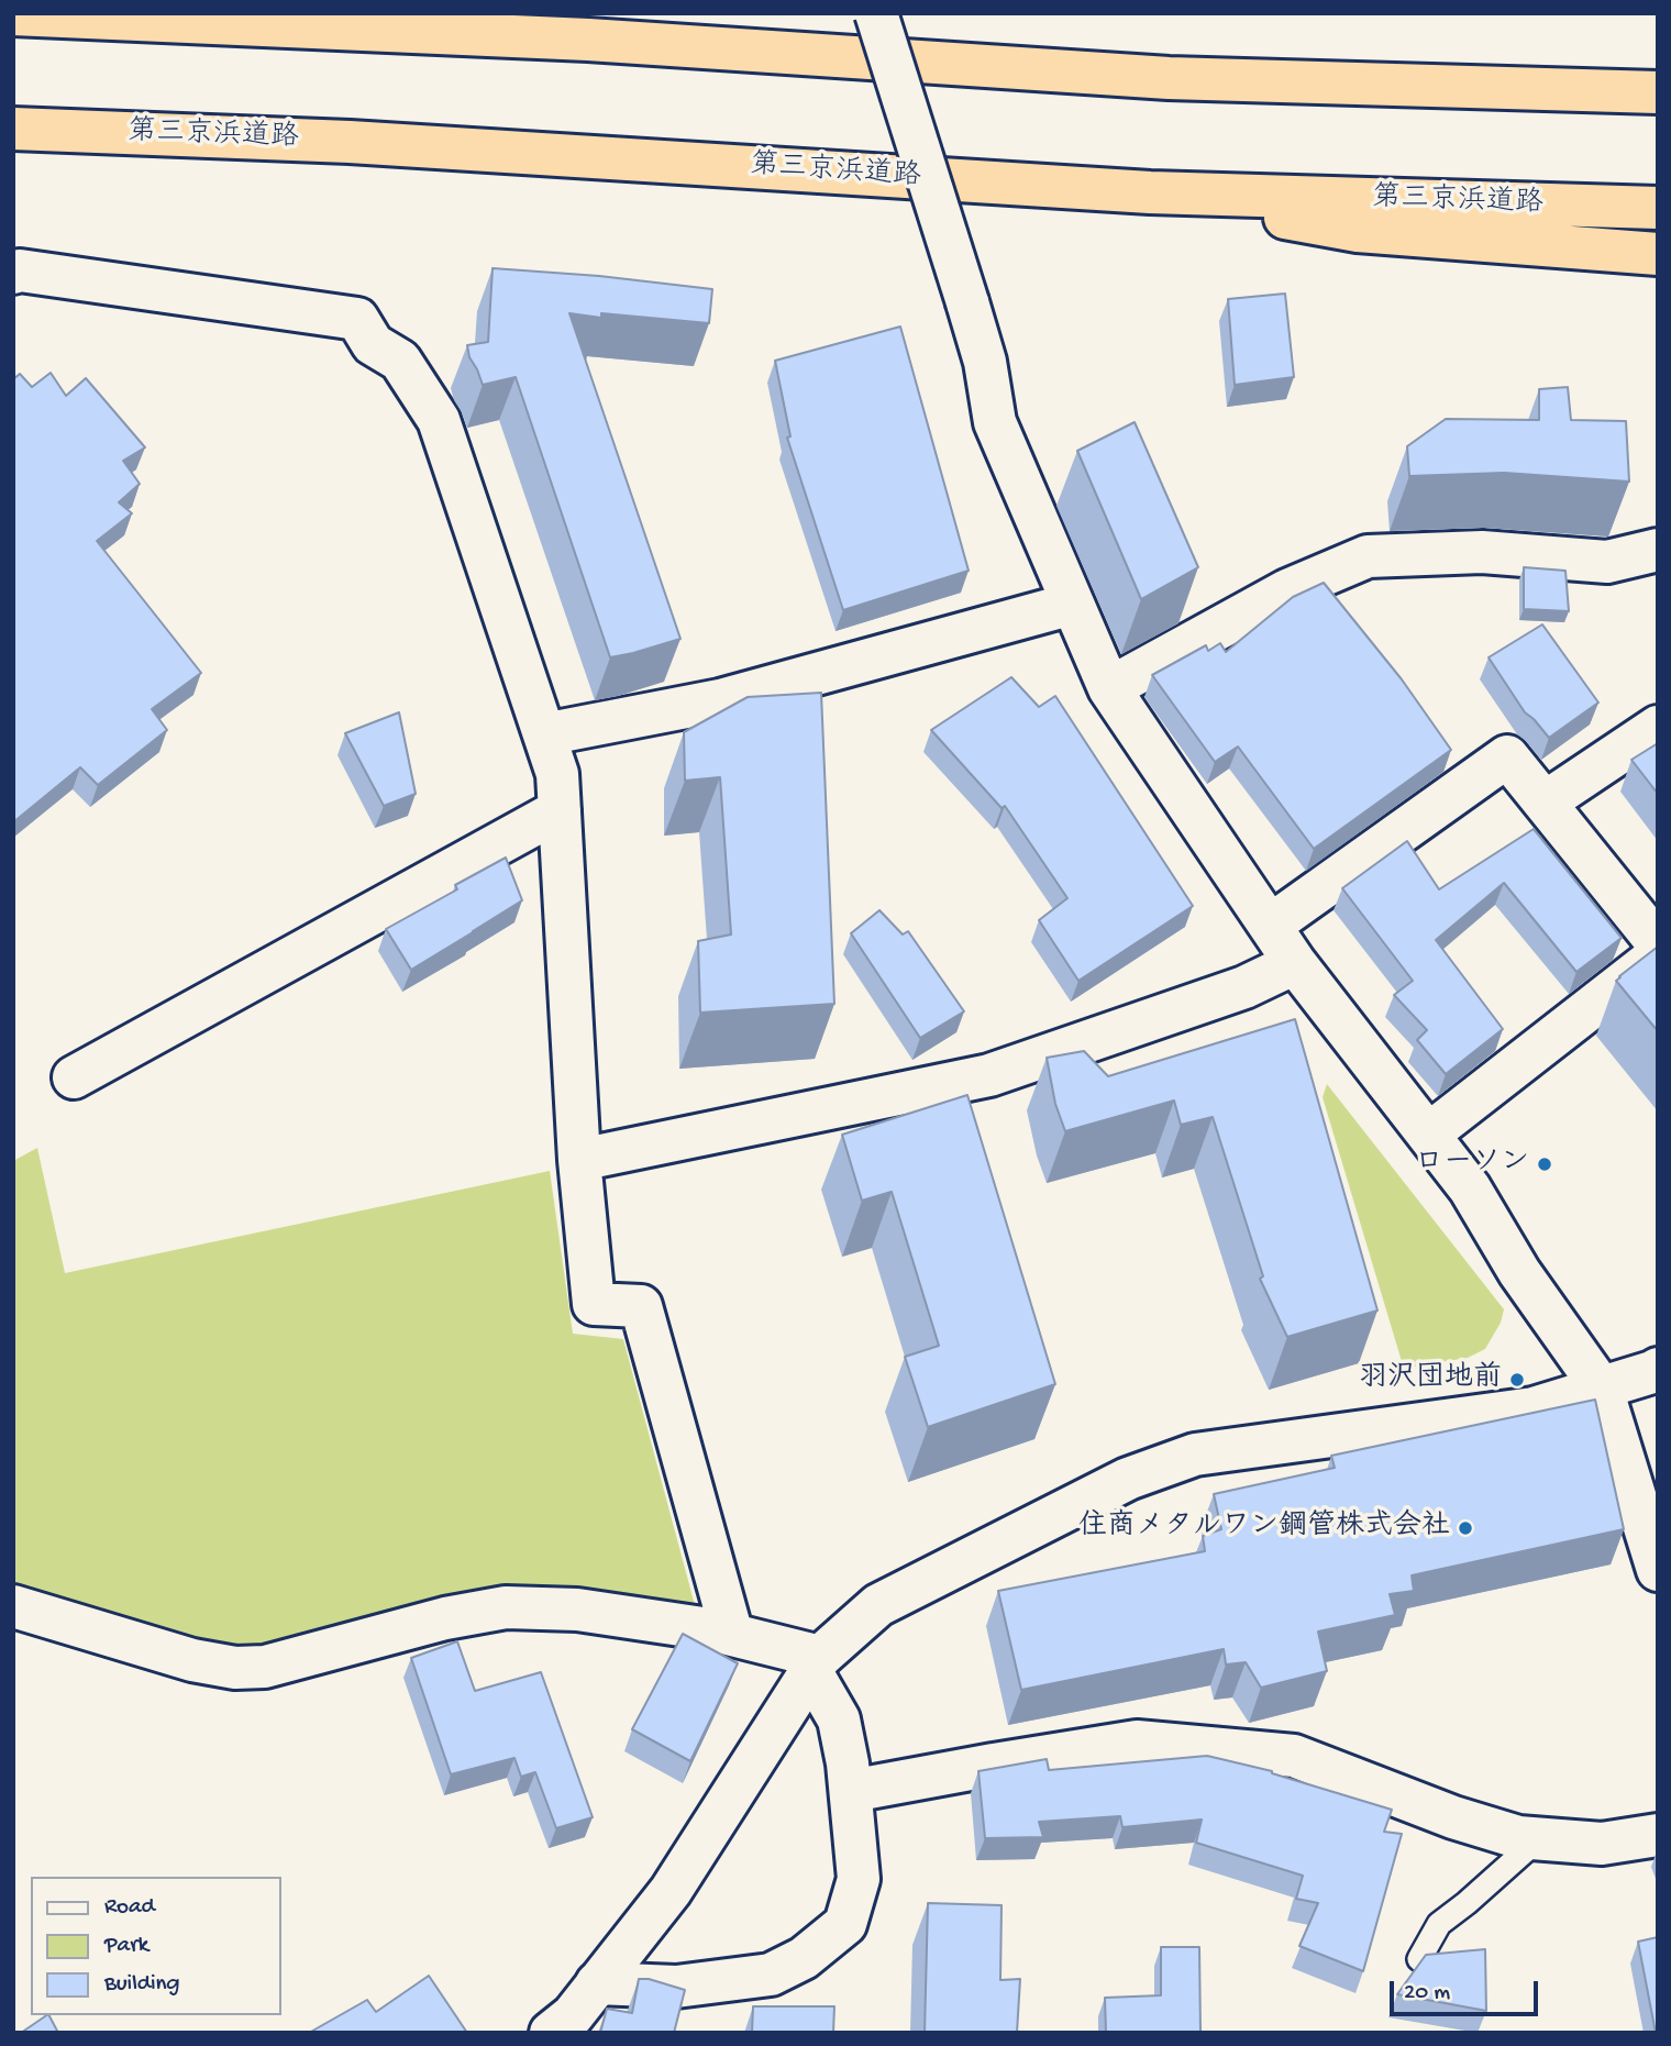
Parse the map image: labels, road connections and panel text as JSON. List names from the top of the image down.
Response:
{
  "streets": {
    "highway": ["第三京浜道路"]
  },
  "places": ["ローソン", "羽沢団地前", "住商メタルワン鋼管株式会社"],
  "legend": ["Road", "Park", "Building"],
  "scale_bar": "20 m"
}
